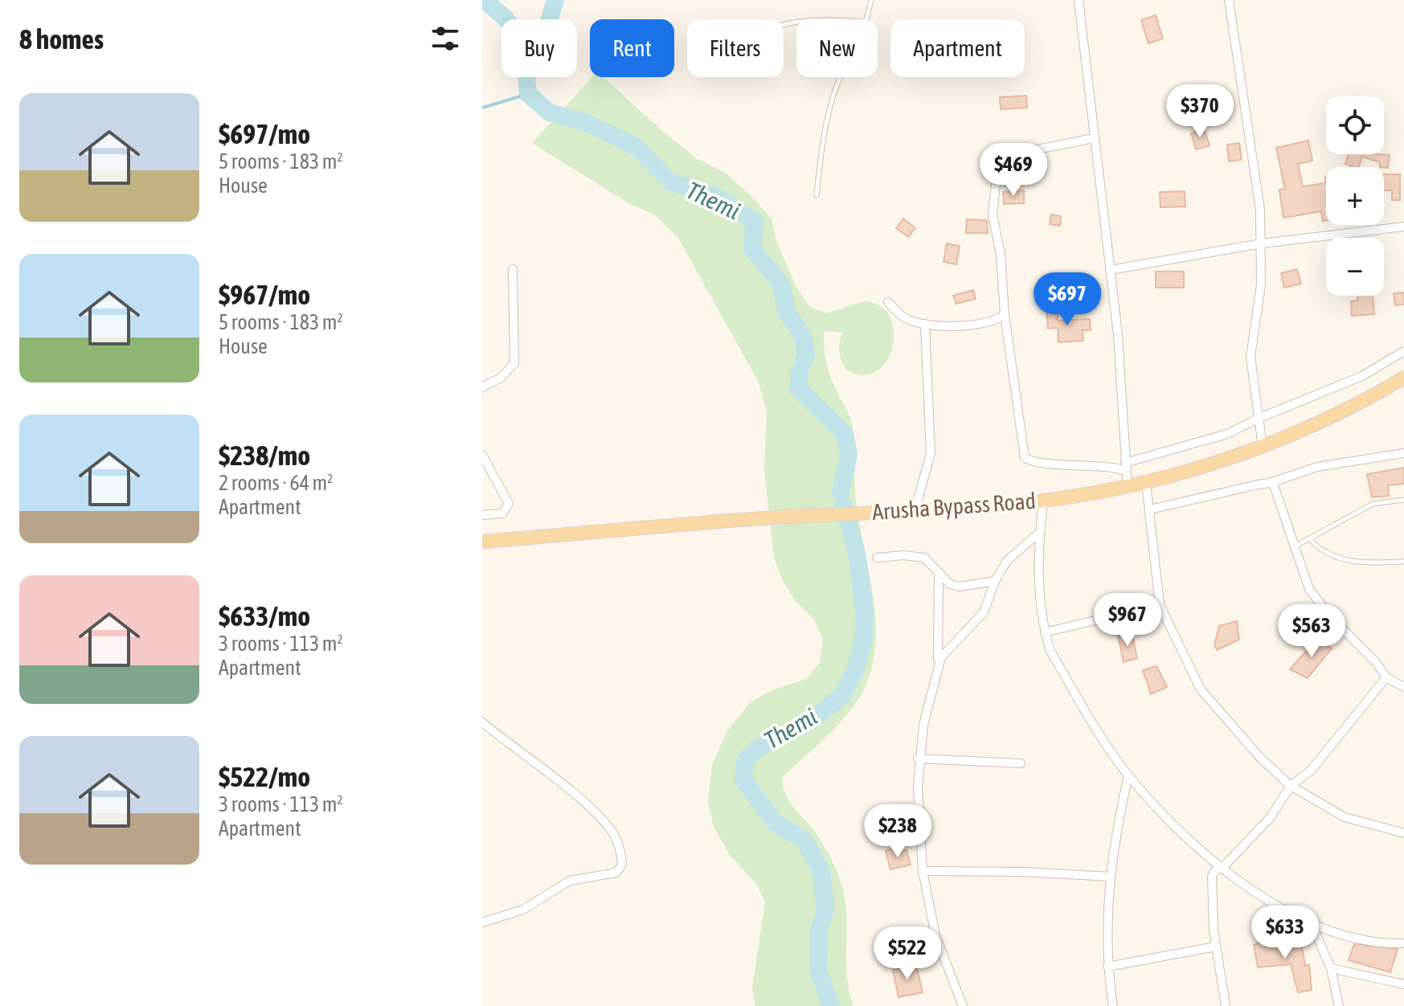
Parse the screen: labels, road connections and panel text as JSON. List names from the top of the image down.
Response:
{
  "streets": {
    "main road": ["Arusha Bypass Road"]
  },
  "water": ["Themi"],
  "page": {
    "heading": "8 homes",
    "chip": [
      "Buy",
      "Rent",
      "Filters",
      "New",
      "Apartment"
    ],
    "list": [
      {
        "name": "$697/mo",
        "note": "5 rooms · 183 m² · House"
      },
      {
        "name": "$967/mo",
        "note": "5 rooms · 183 m² · House"
      },
      {
        "name": "$238/mo",
        "note": "2 rooms · 64 m² · Apartment"
      },
      {
        "name": "$633/mo",
        "note": "3 rooms · 113 m² · Apartment"
      },
      {
        "name": "$522/mo",
        "note": "3 rooms · 113 m² · Apartment"
      }
    ],
    "price": [
      "$370",
      "$469",
      "$697",
      "$967",
      "$563",
      "$238",
      "$633",
      "$522"
    ],
    "map_buttons": ["+", "−"]
  }
}
